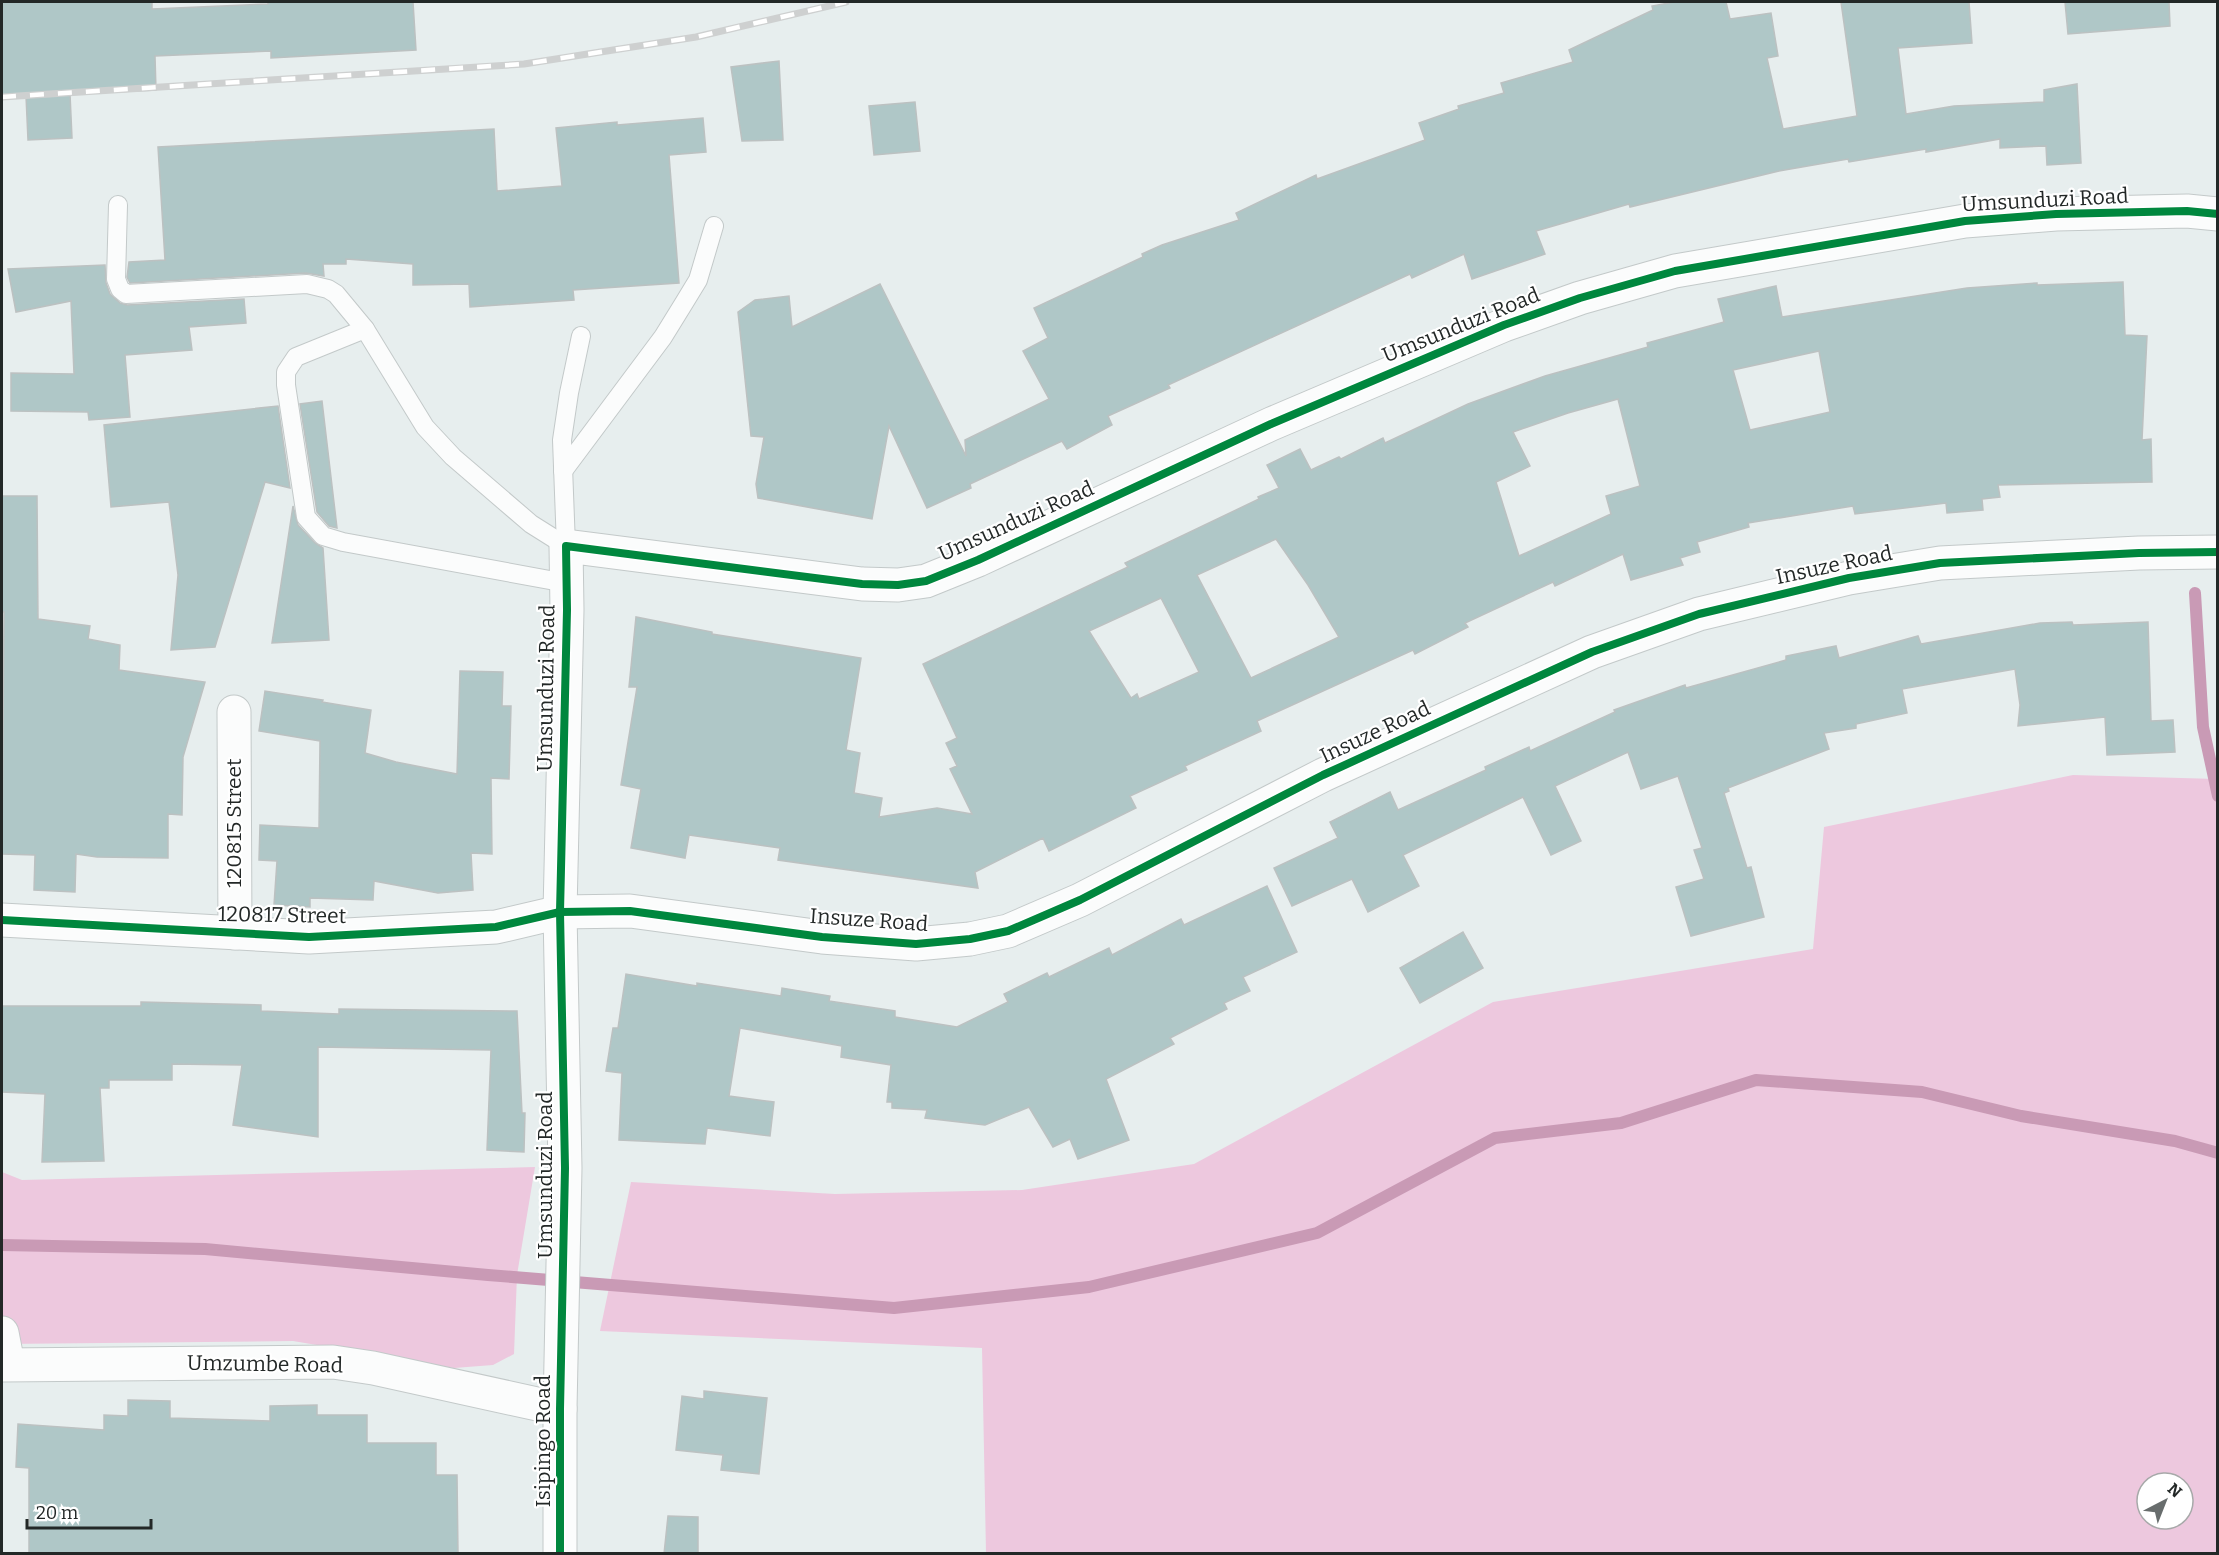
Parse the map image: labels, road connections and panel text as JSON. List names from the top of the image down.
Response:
{
  "streets": {
    "street": [
      "Umsunduzi Road",
      "Insuze Road",
      "120815 Street",
      "120817 Street",
      "Umzumbe Road",
      "Isipingo Road"
    ]
  },
  "crossings": [
    ["Umsunduzi Road", "Insuze Road"],
    ["Umsunduzi Road", "120817 Street"],
    ["Umsunduzi Road", "Isipingo Road"],
    ["Insuze Road", "120817 Street"],
    ["120815 Street", "120817 Street"],
    ["Umzumbe Road", "Isipingo Road"]
  ],
  "scale_bar": "20 m",
  "north": "top right"
}
